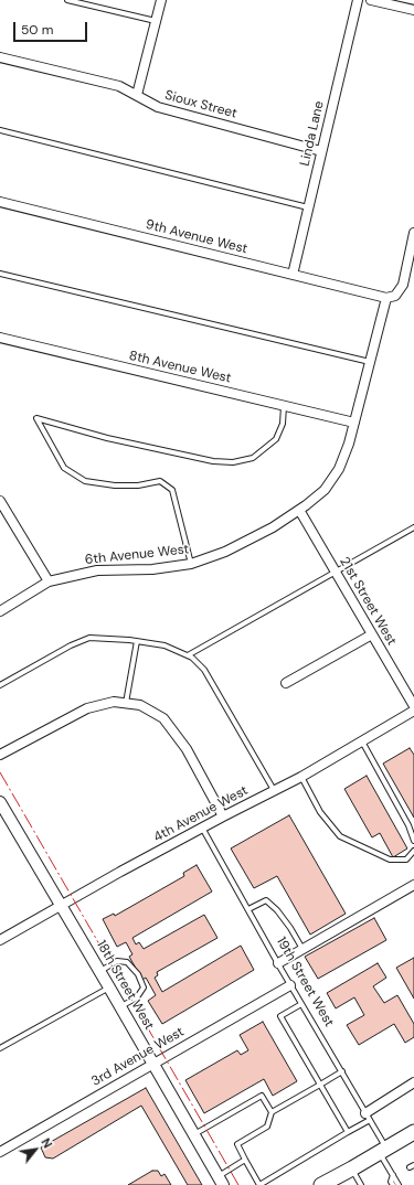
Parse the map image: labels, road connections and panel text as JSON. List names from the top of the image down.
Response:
{
  "streets": {
    "street": [
      "Sioux Street",
      "Linda Lane",
      "9th Avenue West",
      "8th Avenue West",
      "6th Avenue West",
      "21st Street West",
      "4th Avenue West",
      "18th Street West",
      "3rd Avenue West"
    ],
    "lane": ["19th Street West"]
  },
  "crossings": [
    ["Sioux Street", "Linda Lane"],
    ["Linda Lane", "9th Avenue West"],
    ["9th Avenue West", "6th Avenue West"],
    ["8th Avenue West", "6th Avenue West"],
    ["6th Avenue West", "21st Street West"],
    ["4th Avenue West", "19th Street West"],
    ["4th Avenue West", "18th Street West"],
    ["19th Street West", "3rd Avenue West"],
    ["18th Street West", "3rd Avenue West"]
  ],
  "scale_bar": "50 m",
  "north": "top right"
}
